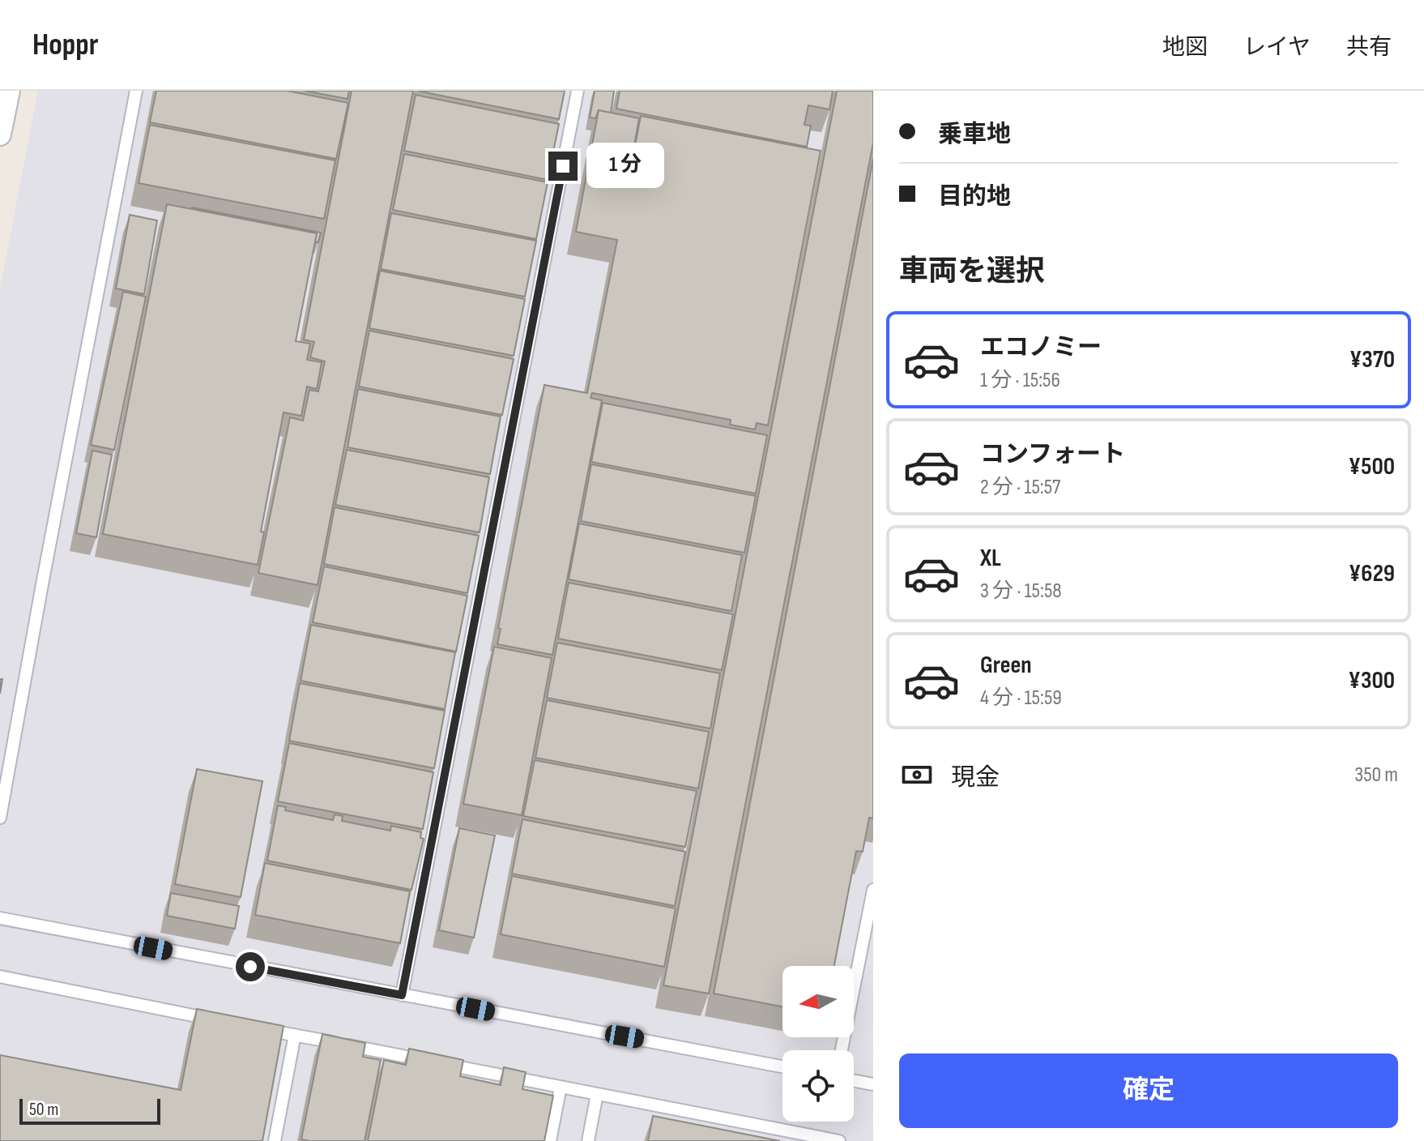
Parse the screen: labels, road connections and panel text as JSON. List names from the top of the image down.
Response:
{
  "scale_bar": "50 m",
  "north": "left",
  "page": {
    "header": "Hoppr",
    "nav": ["地図", "レイヤ", "共有"],
    "banner": ["乗車地", "目的地"],
    "bubble": "1 分",
    "heading": "車両を選択",
    "list": [
      {
        "name": "エコノミー",
        "note": "1 分 · 15:56",
        "value": "¥370"
      },
      {
        "name": "コンフォート",
        "note": "2 分 · 15:57",
        "value": "¥500"
      },
      {
        "name": "XL",
        "note": "3 分 · 15:58",
        "value": "¥629"
      },
      {
        "name": "Green",
        "note": "4 分 · 15:59",
        "value": "¥300"
      }
    ],
    "pay": ["現金", "350 m"],
    "buttons": "確定",
    "scale": "50 m"
  }
}
